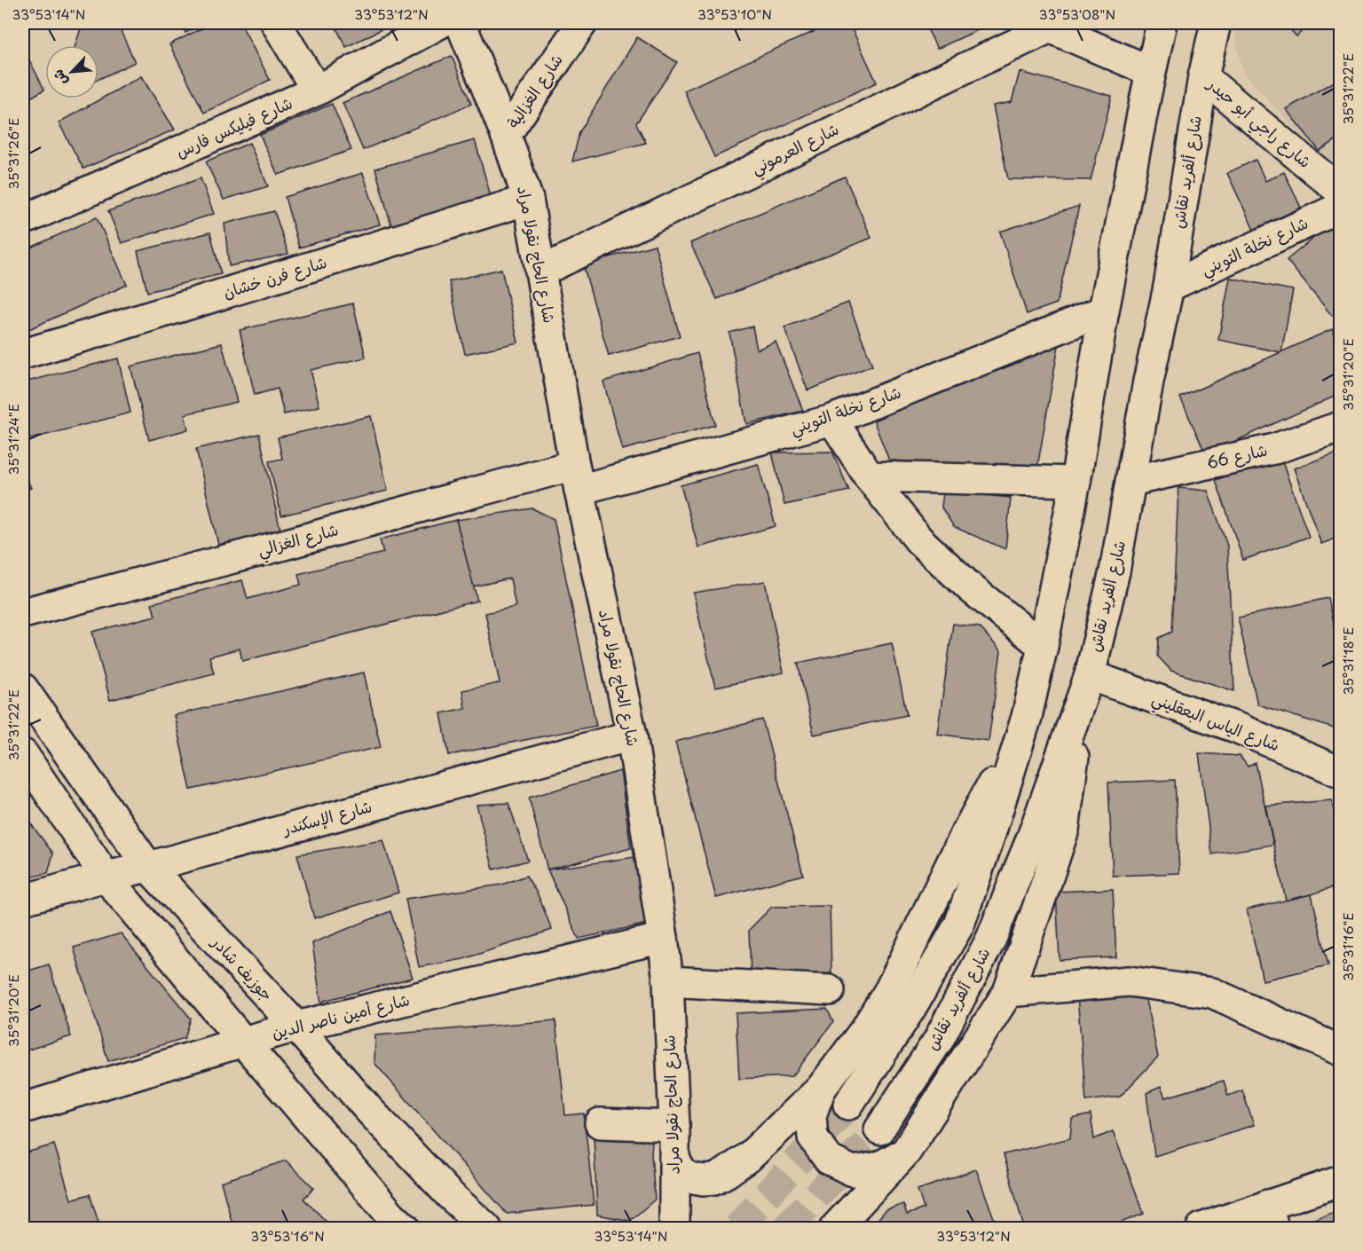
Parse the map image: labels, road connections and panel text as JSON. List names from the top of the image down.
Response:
{
  "streets": {
    "main road": [
      "شارع الغزالية",
      "شارع راجي أبو حيدر",
      "شارع فيليكس فارس",
      "شارع العرموني",
      "شارع ألفريد نقاش",
      "شارع نخلة التويني",
      "شارع الحاج نقولا مراد",
      "شارع فرن خشان",
      "شارع 66",
      "شارع الغزالي",
      "شارع الياس البعقليني",
      "شارع الإسكندر",
      "جوزيف شادر",
      "شارع أمين ناصر الدين"
    ]
  },
  "crossings": [
    ["شارع الغزالية", "شارع الحاج نقولا مراد"],
    ["شارع راجي أبو حيدر", "شارع ألفريد نقاش"],
    ["شارع العرموني", "شارع الحاج نقولا مراد"],
    ["شارع ألفريد نقاش", "شارع نخلة التويني"],
    ["شارع ألفريد نقاش", "شارع 66"],
    ["شارع ألفريد نقاش", "شارع الياس البعقليني"],
    ["شارع نخلة التويني", "شارع الحاج نقولا مراد"],
    ["شارع نخلة التويني", "شارع الغزالي"],
    ["شارع الحاج نقولا مراد", "شارع فرن خشان"],
    ["شارع الحاج نقولا مراد", "شارع الغزالي"],
    ["شارع الحاج نقولا مراد", "شارع الإسكندر"],
    ["شارع الحاج نقولا مراد", "شارع أمين ناصر الدين"],
    ["شارع الإسكندر", "جوزيف شادر"],
    ["جوزيف شادر", "شارع أمين ناصر الدين"]
  ],
  "north": "bottom left",
  "coordinates": [
    "33°53'14\"N",
    "33°53'12\"N",
    "33°53'10\"N",
    "33°53'08\"N",
    "35°31'22\"E",
    "35°31'26\"E",
    "35°31'20\"E",
    "35°31'24\"E",
    "35°31'18\"E",
    "35°31'16\"E",
    "33°53'16\"N"
  ]
}
